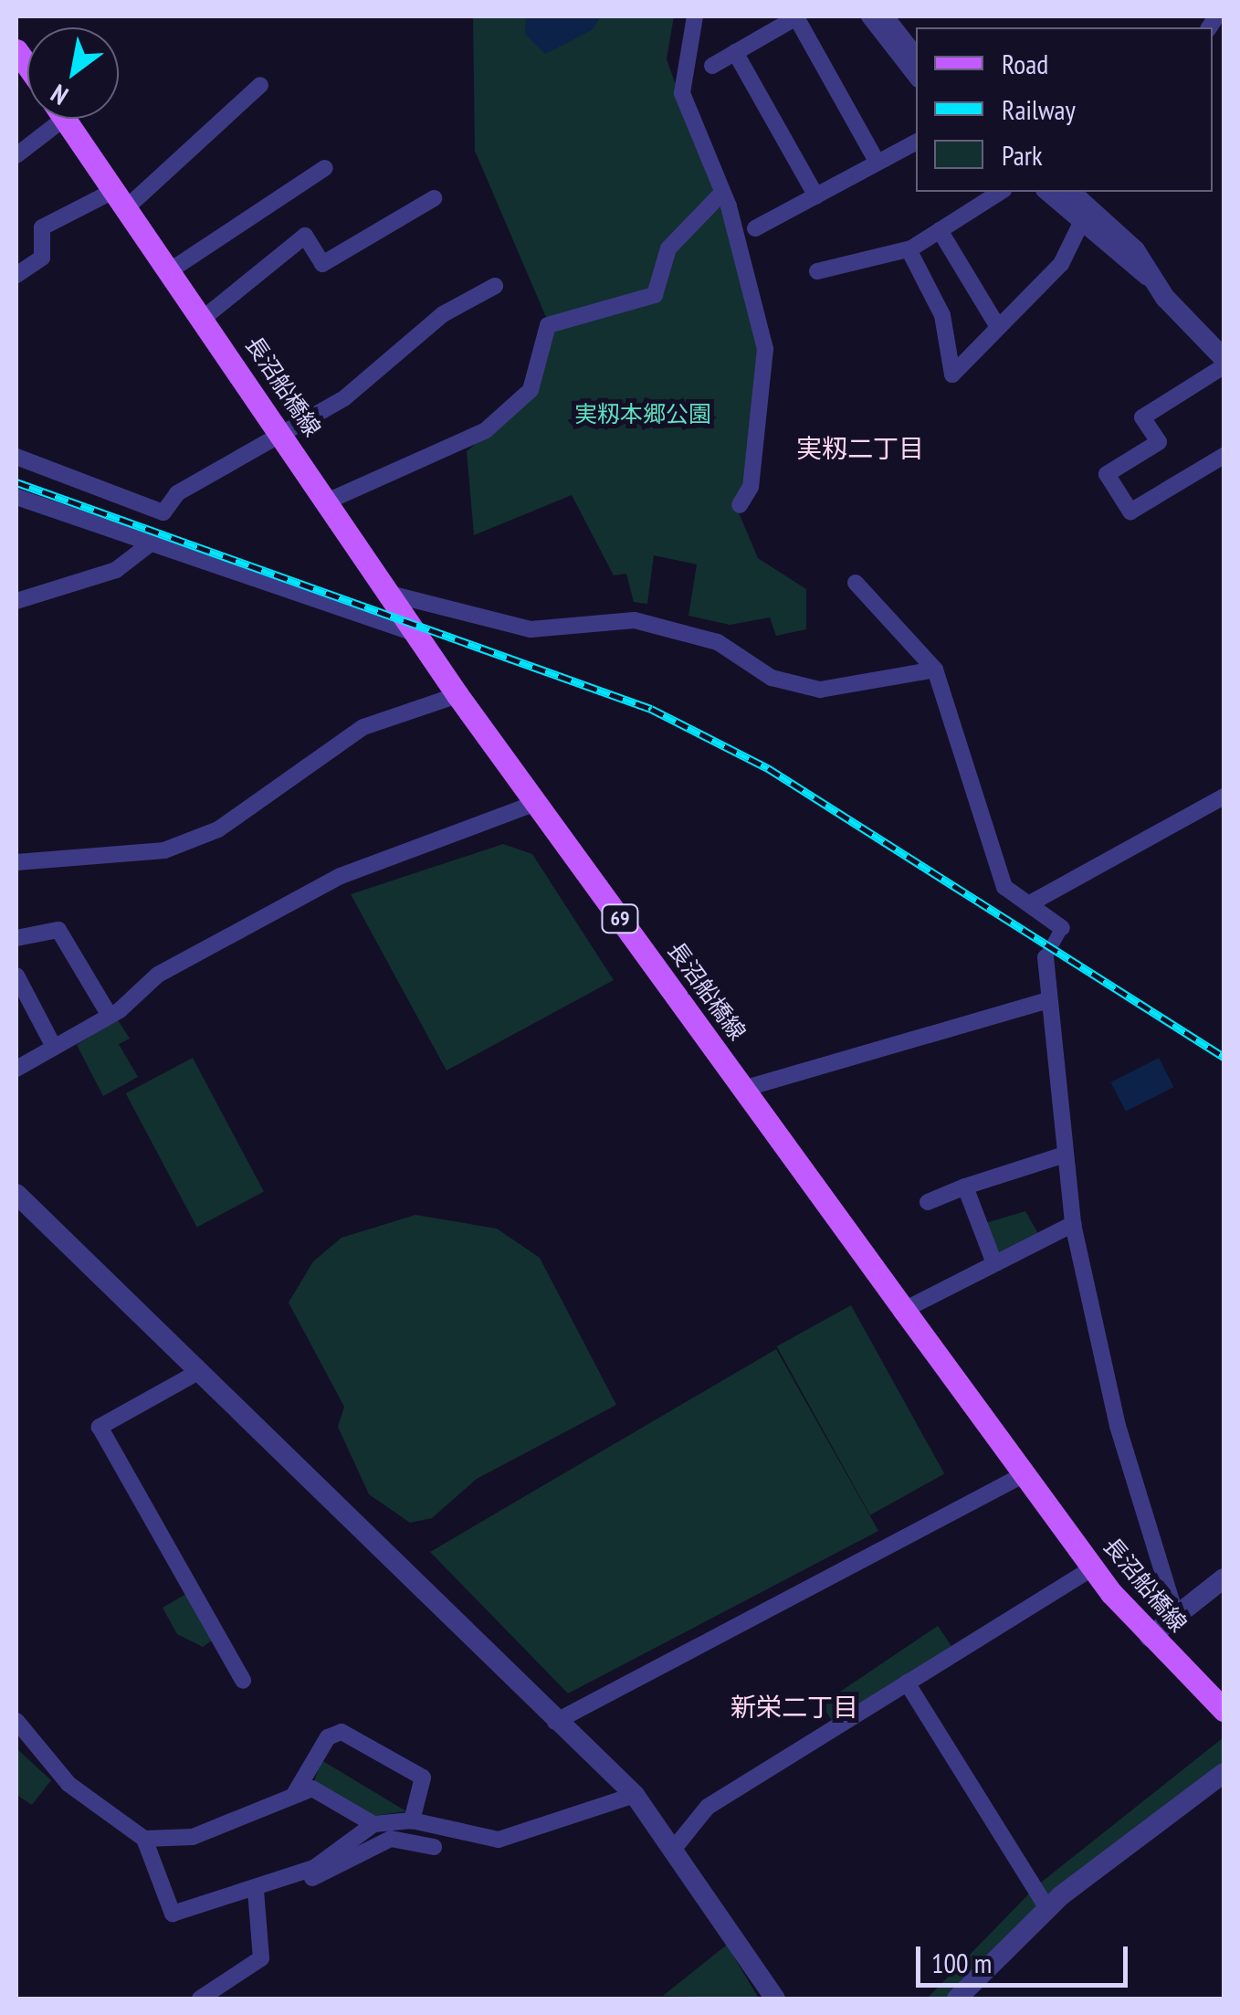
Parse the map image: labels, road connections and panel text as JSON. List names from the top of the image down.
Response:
{
  "streets": {
    "main road": ["長沼船橋線", "69"]
  },
  "districts": ["実籾二丁目", "新栄二丁目"],
  "parks": ["実籾本郷公園"],
  "legend": ["Road", "Railway", "Park"],
  "scale_bar": "100 m",
  "north": "bottom left"
}
